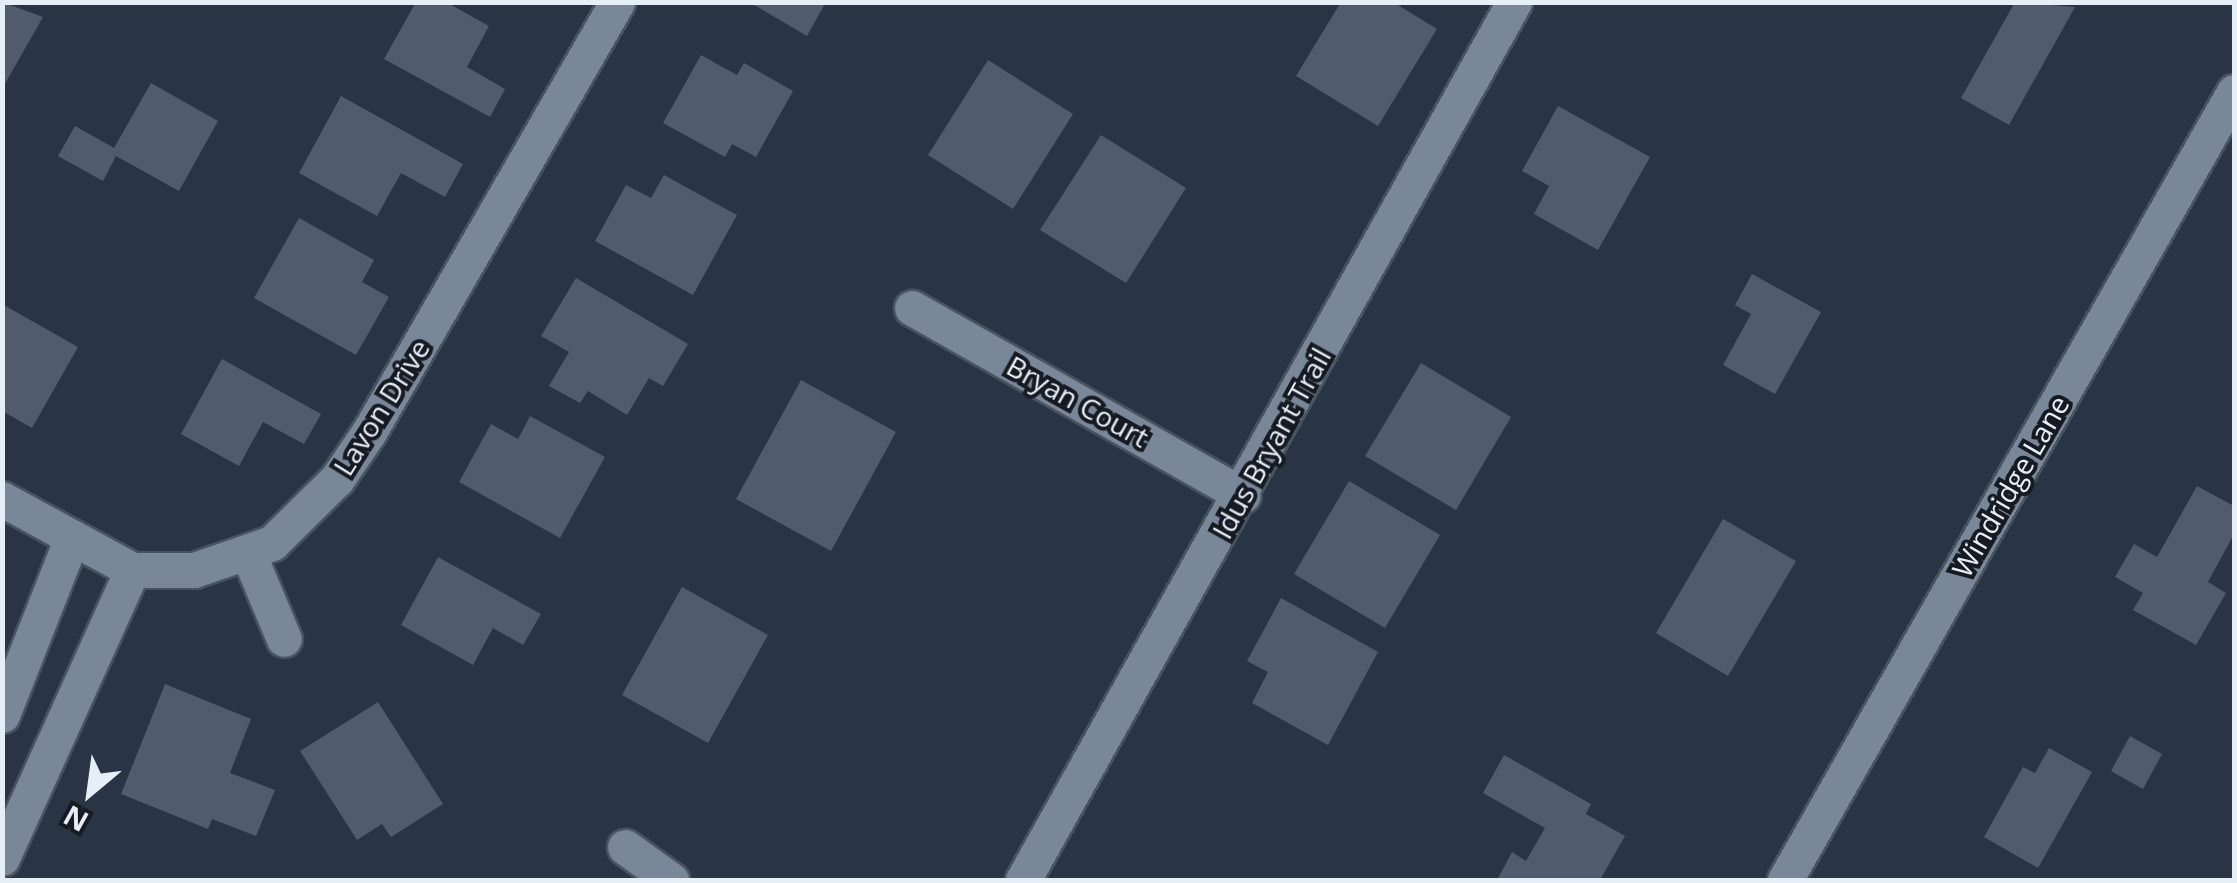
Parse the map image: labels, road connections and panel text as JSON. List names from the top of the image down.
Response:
{
  "streets": {
    "street": [
      "Bryan Court",
      "Lavon Drive",
      "Idus Bryant Trail",
      "Windridge Lane"
    ]
  },
  "crossings": [
    ["Bryan Court", "Idus Bryant Trail"]
  ],
  "north": "bottom left"
}
